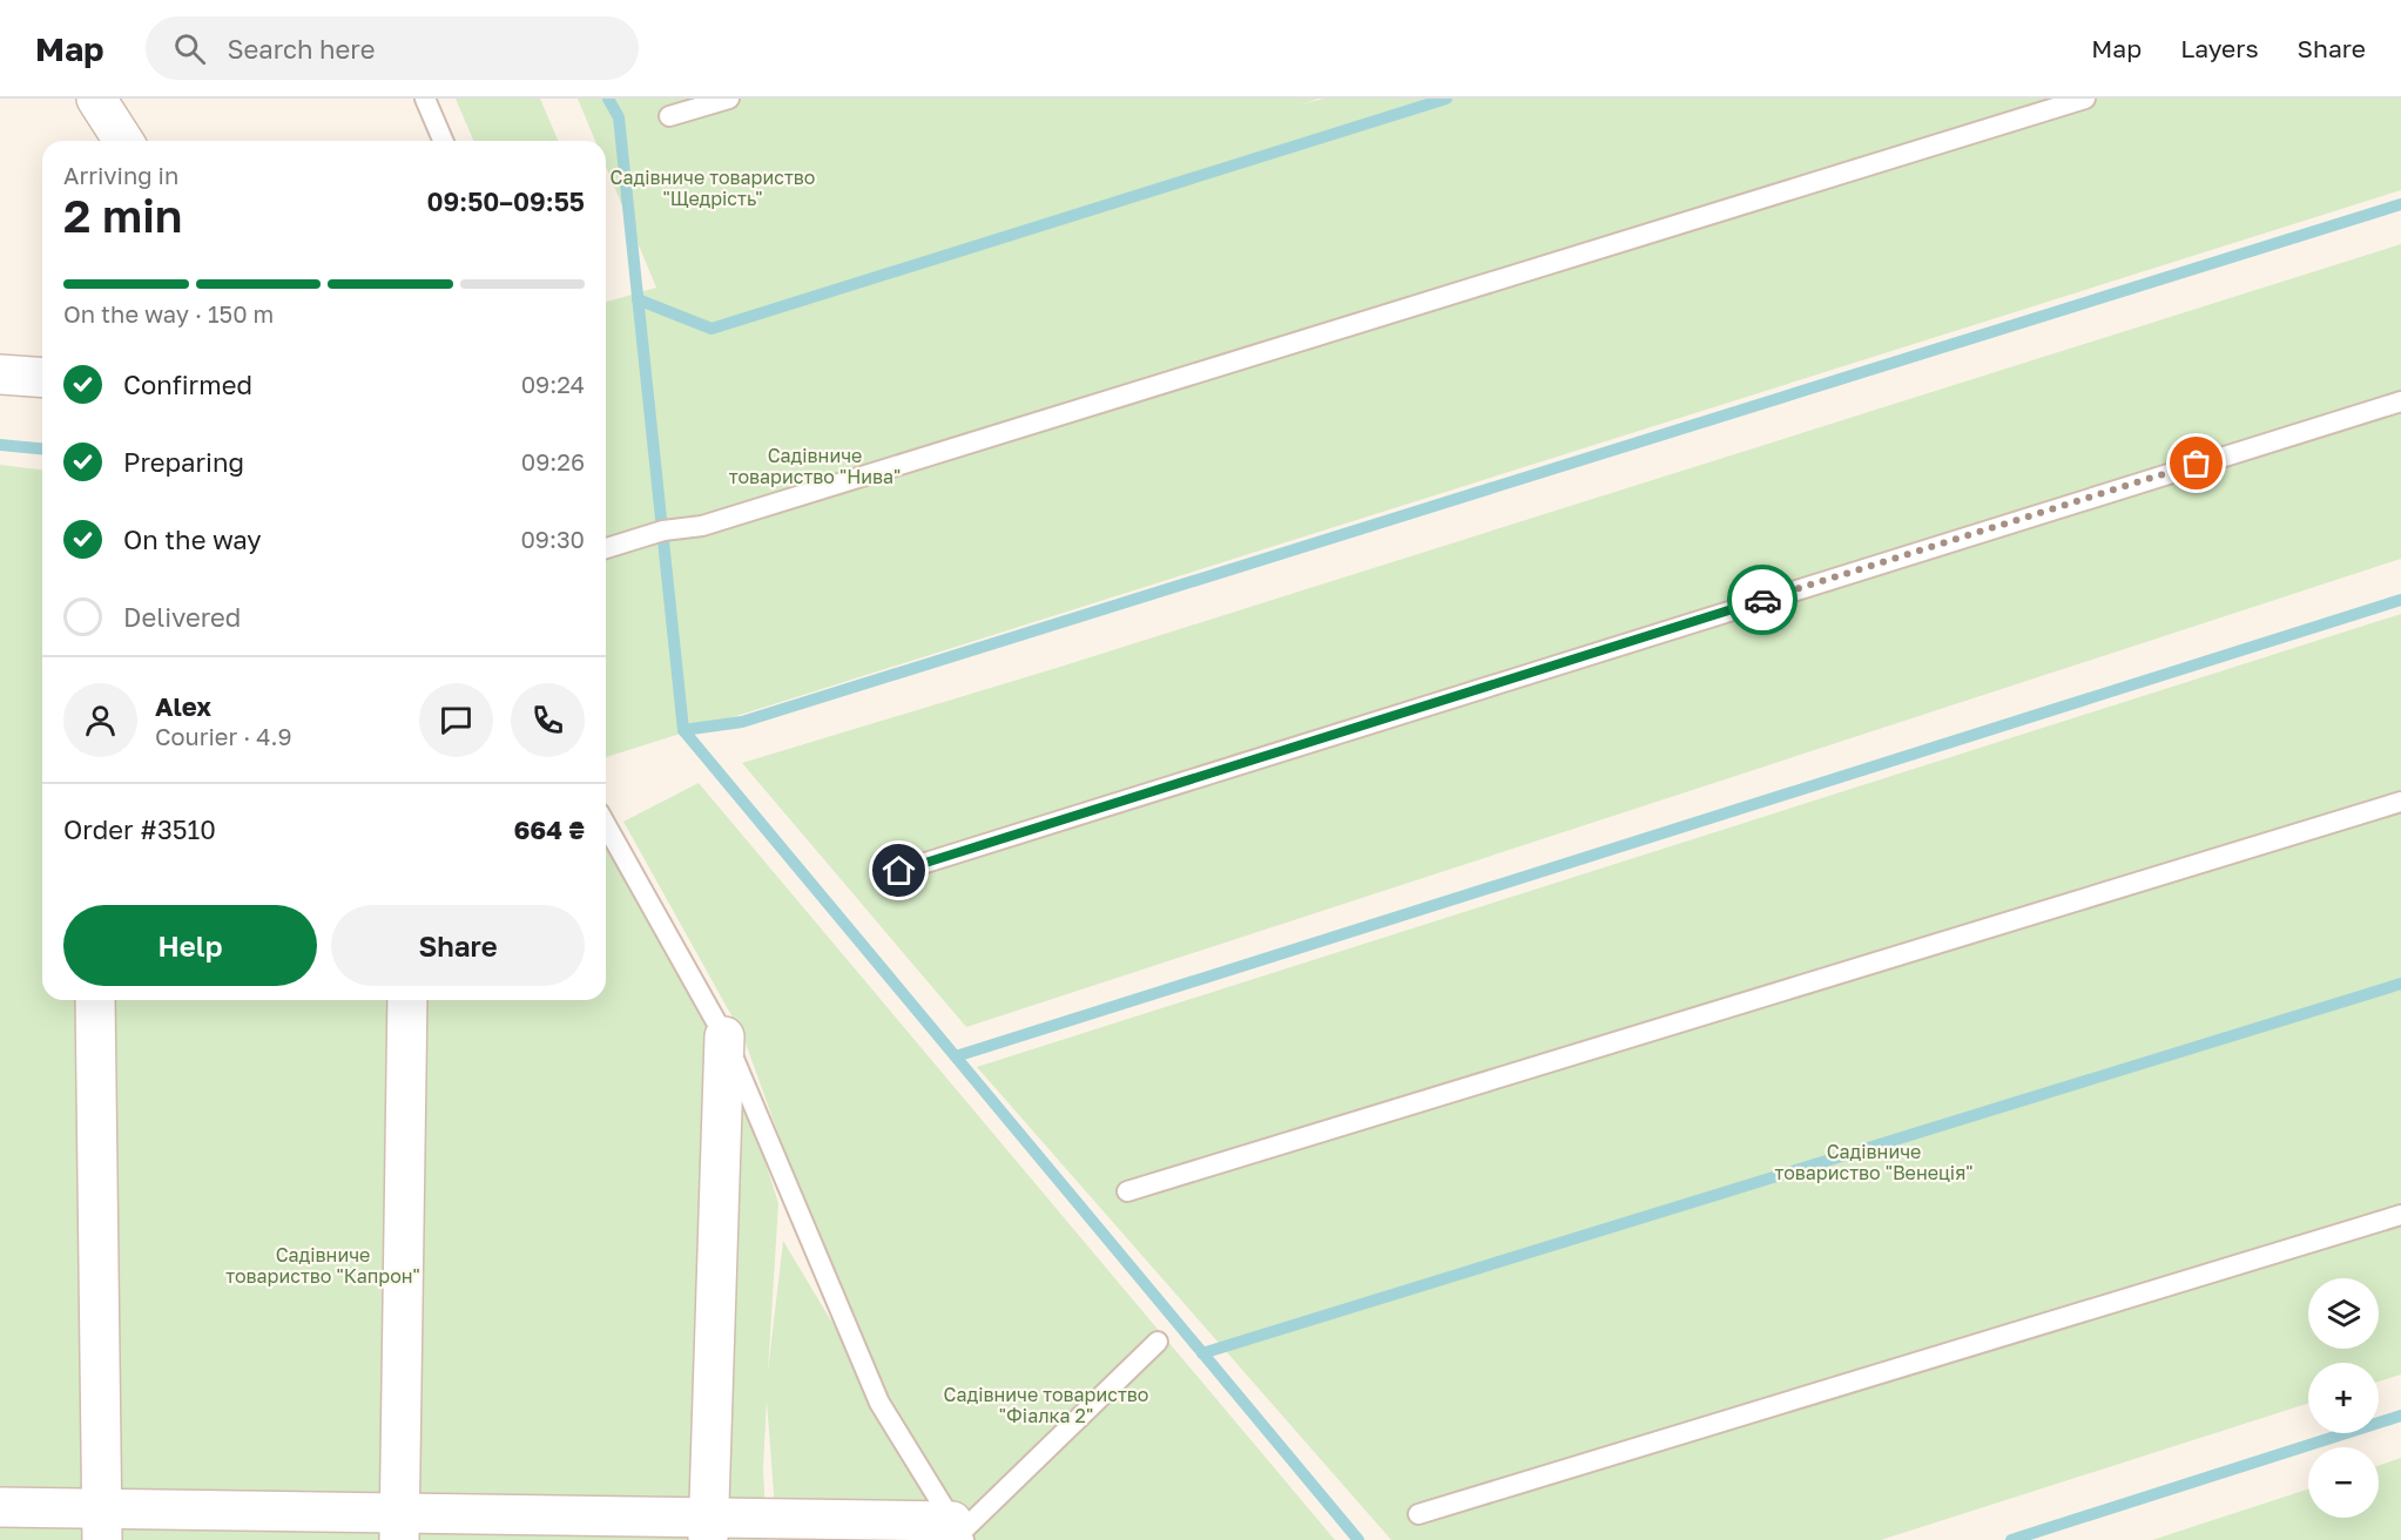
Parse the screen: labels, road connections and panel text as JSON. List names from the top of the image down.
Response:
{
  "parks": [
    "Садівниче товариство \"Щедрість\"",
    "Садівниче товариство \"Нива\"",
    "Садівниче товариство \"Венеція\"",
    "Садівниче товариство \"Капрон\"",
    "Садівниче товариство \"Фіалка 2\""
  ],
  "page": {
    "header": "Map",
    "search": "Search here",
    "nav": ["Map", "Layers", "Share"],
    "heading": ["2 min", "Arriving in", "09:50–09:55"],
    "panel": [
      "Alex",
      "Courier · 4.9",
      "Order #3510",
      "664 ₴"
    ],
    "bar": "On the way · 150 m",
    "list": [
      ["Confirmed", "09:24"],
      ["Preparing", "09:26"],
      ["On the way", "09:30"],
      "Delivered"
    ],
    "buttons": ["Help", "Share"],
    "map_buttons": ["+", "−"]
  }
}
